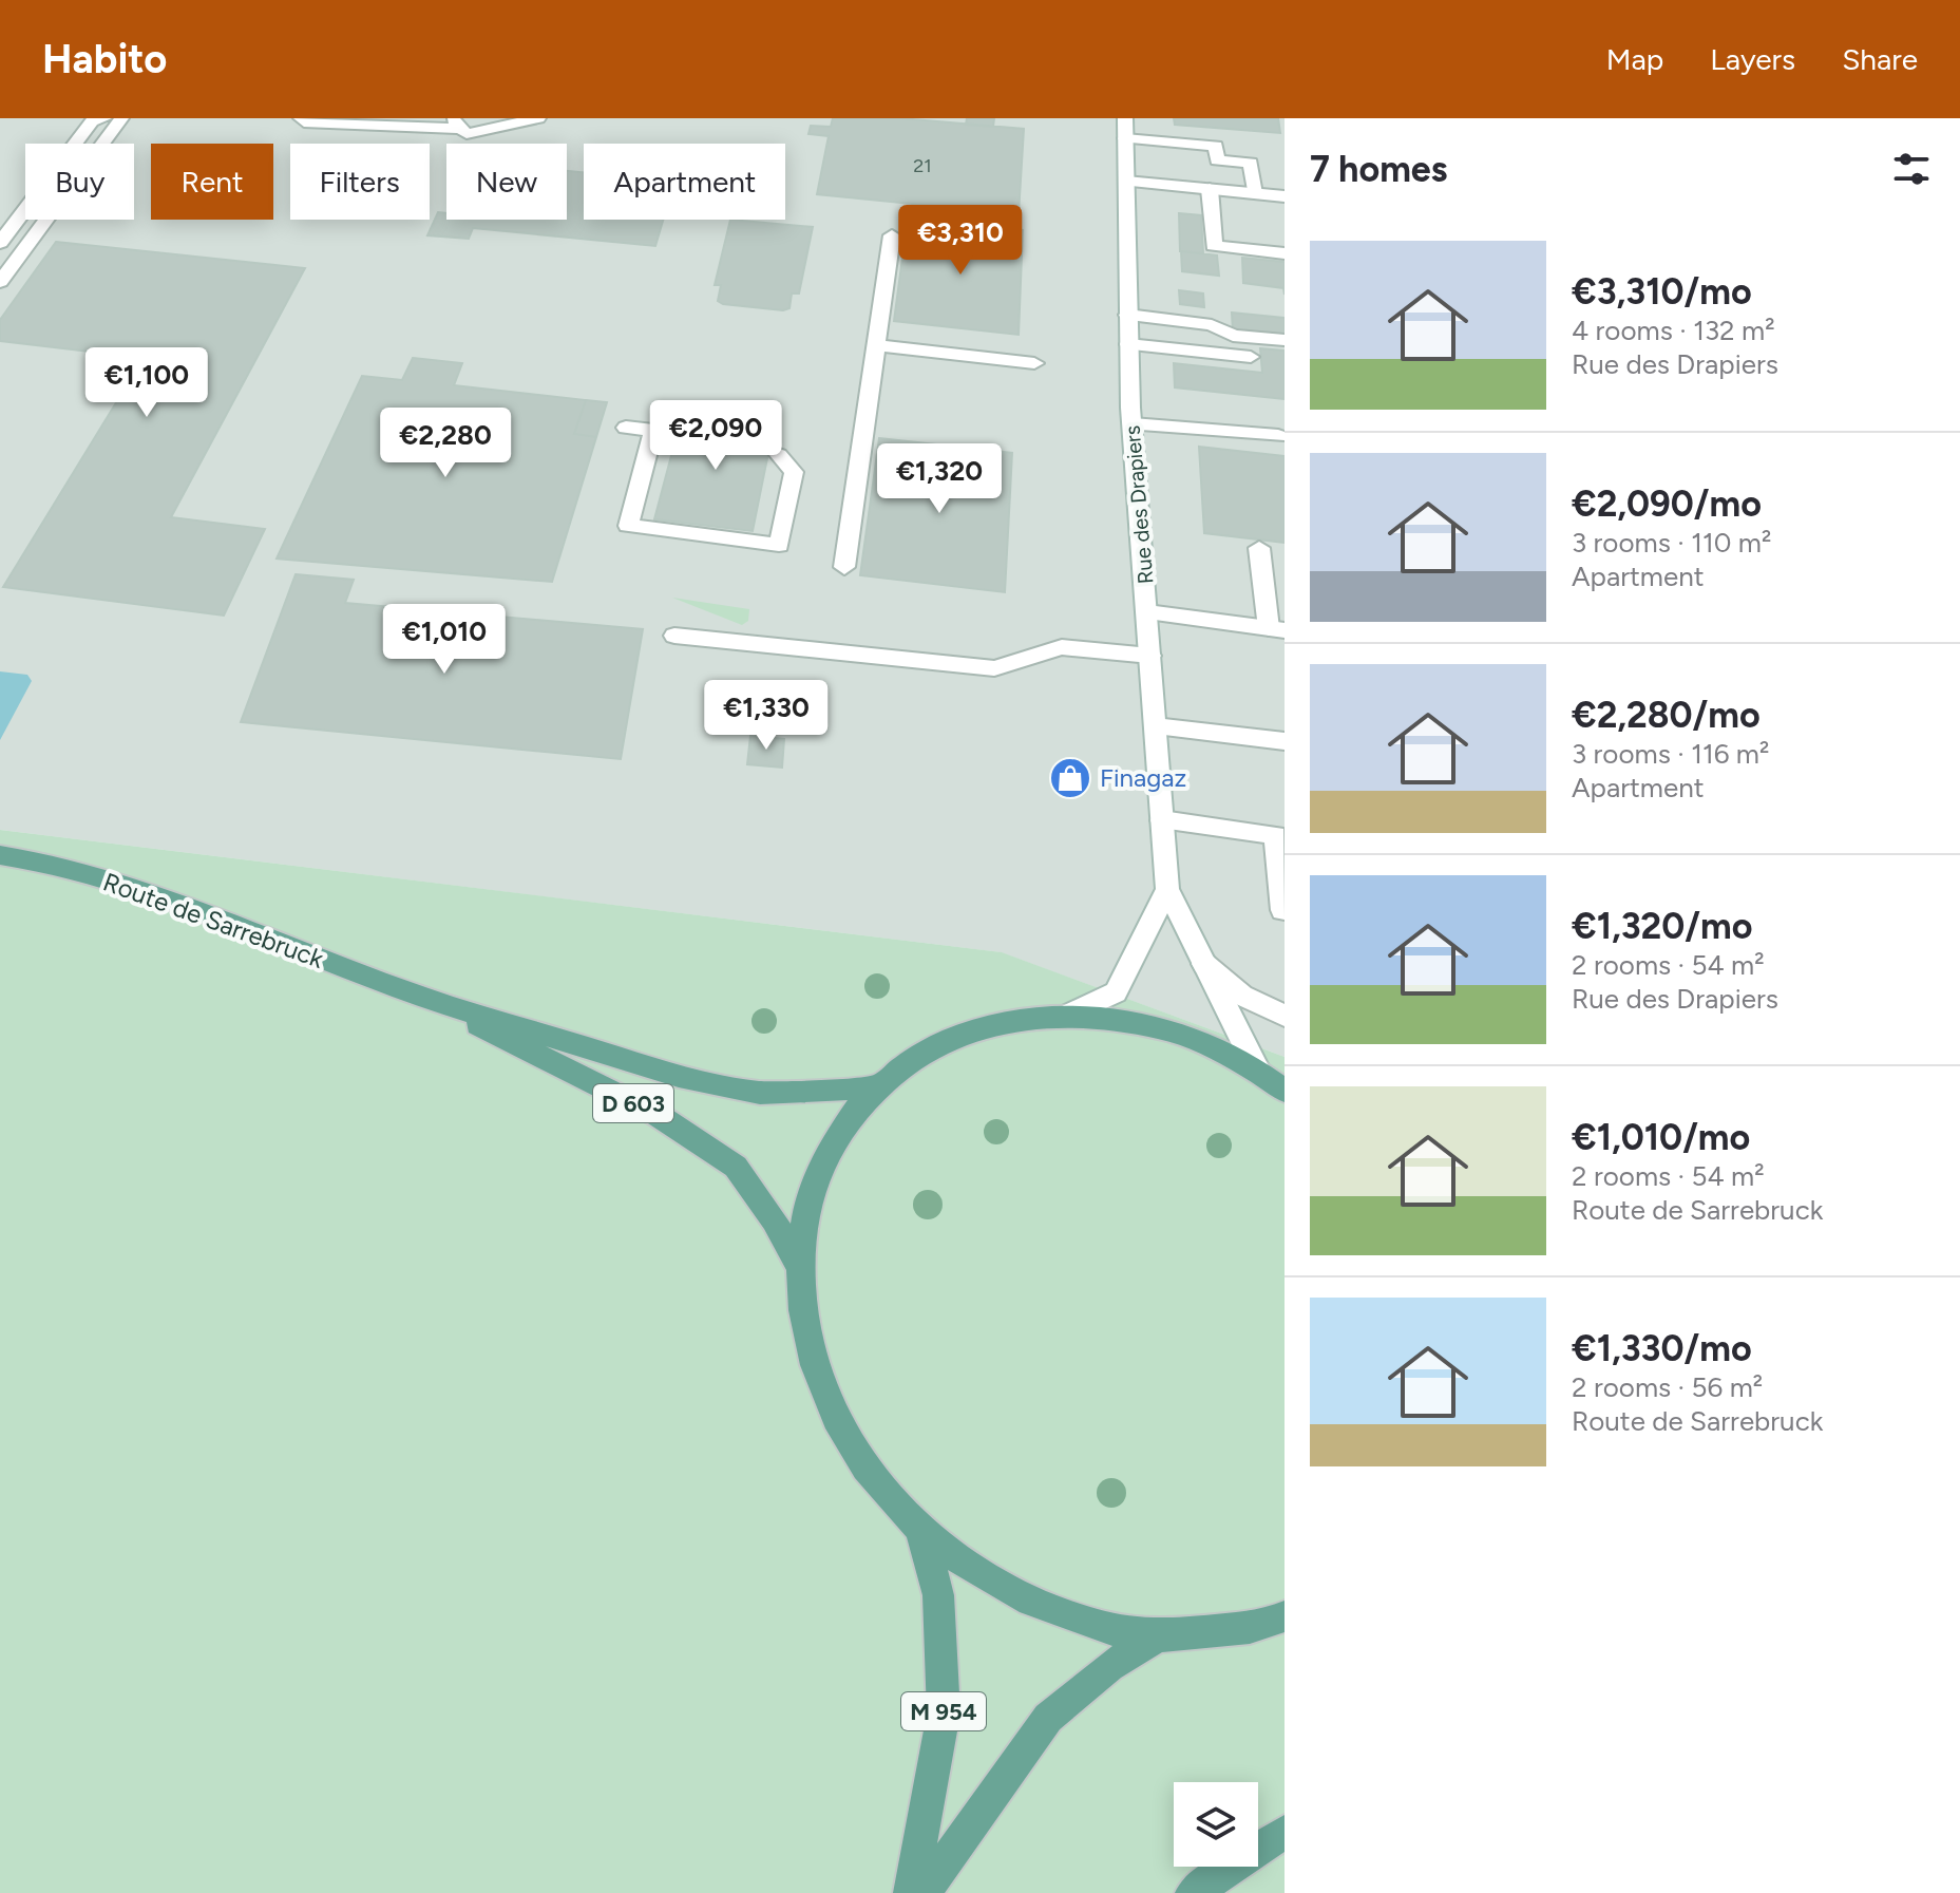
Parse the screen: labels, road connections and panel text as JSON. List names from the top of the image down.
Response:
{
  "streets": {
    "main road": ["Route de Sarrebruck", "D 603", "M 954"],
    "street": ["Rue des Drapiers"]
  },
  "places": {
    "shop": ["Finagaz"]
  },
  "house_numbers": ["21"],
  "page": {
    "header": "Habito",
    "nav": ["Map", "Layers", "Share"],
    "heading": "7 homes",
    "chip": [
      "Buy",
      "Rent",
      "Filters",
      "New",
      "Apartment"
    ],
    "price": [
      "€3,310",
      "€1,100",
      "€2,090",
      "€2,280",
      "€1,320",
      "€1,010",
      "€1,330"
    ],
    "list": [
      {
        "name": "€3,310/mo",
        "note": "4 rooms · 132 m² · Rue des Drapiers"
      },
      {
        "name": "€2,090/mo",
        "note": "3 rooms · 110 m² · Apartment"
      },
      {
        "name": "€2,280/mo",
        "note": "3 rooms · 116 m² · Apartment"
      },
      {
        "name": "€1,320/mo",
        "note": "2 rooms · 54 m² · Rue des Drapiers"
      },
      {
        "name": "€1,010/mo",
        "note": "2 rooms · 54 m² · Route de Sarrebruck"
      },
      {
        "name": "€1,330/mo",
        "note": "2 rooms · 56 m² · Route de Sarrebruck"
      }
    ]
  }
}
